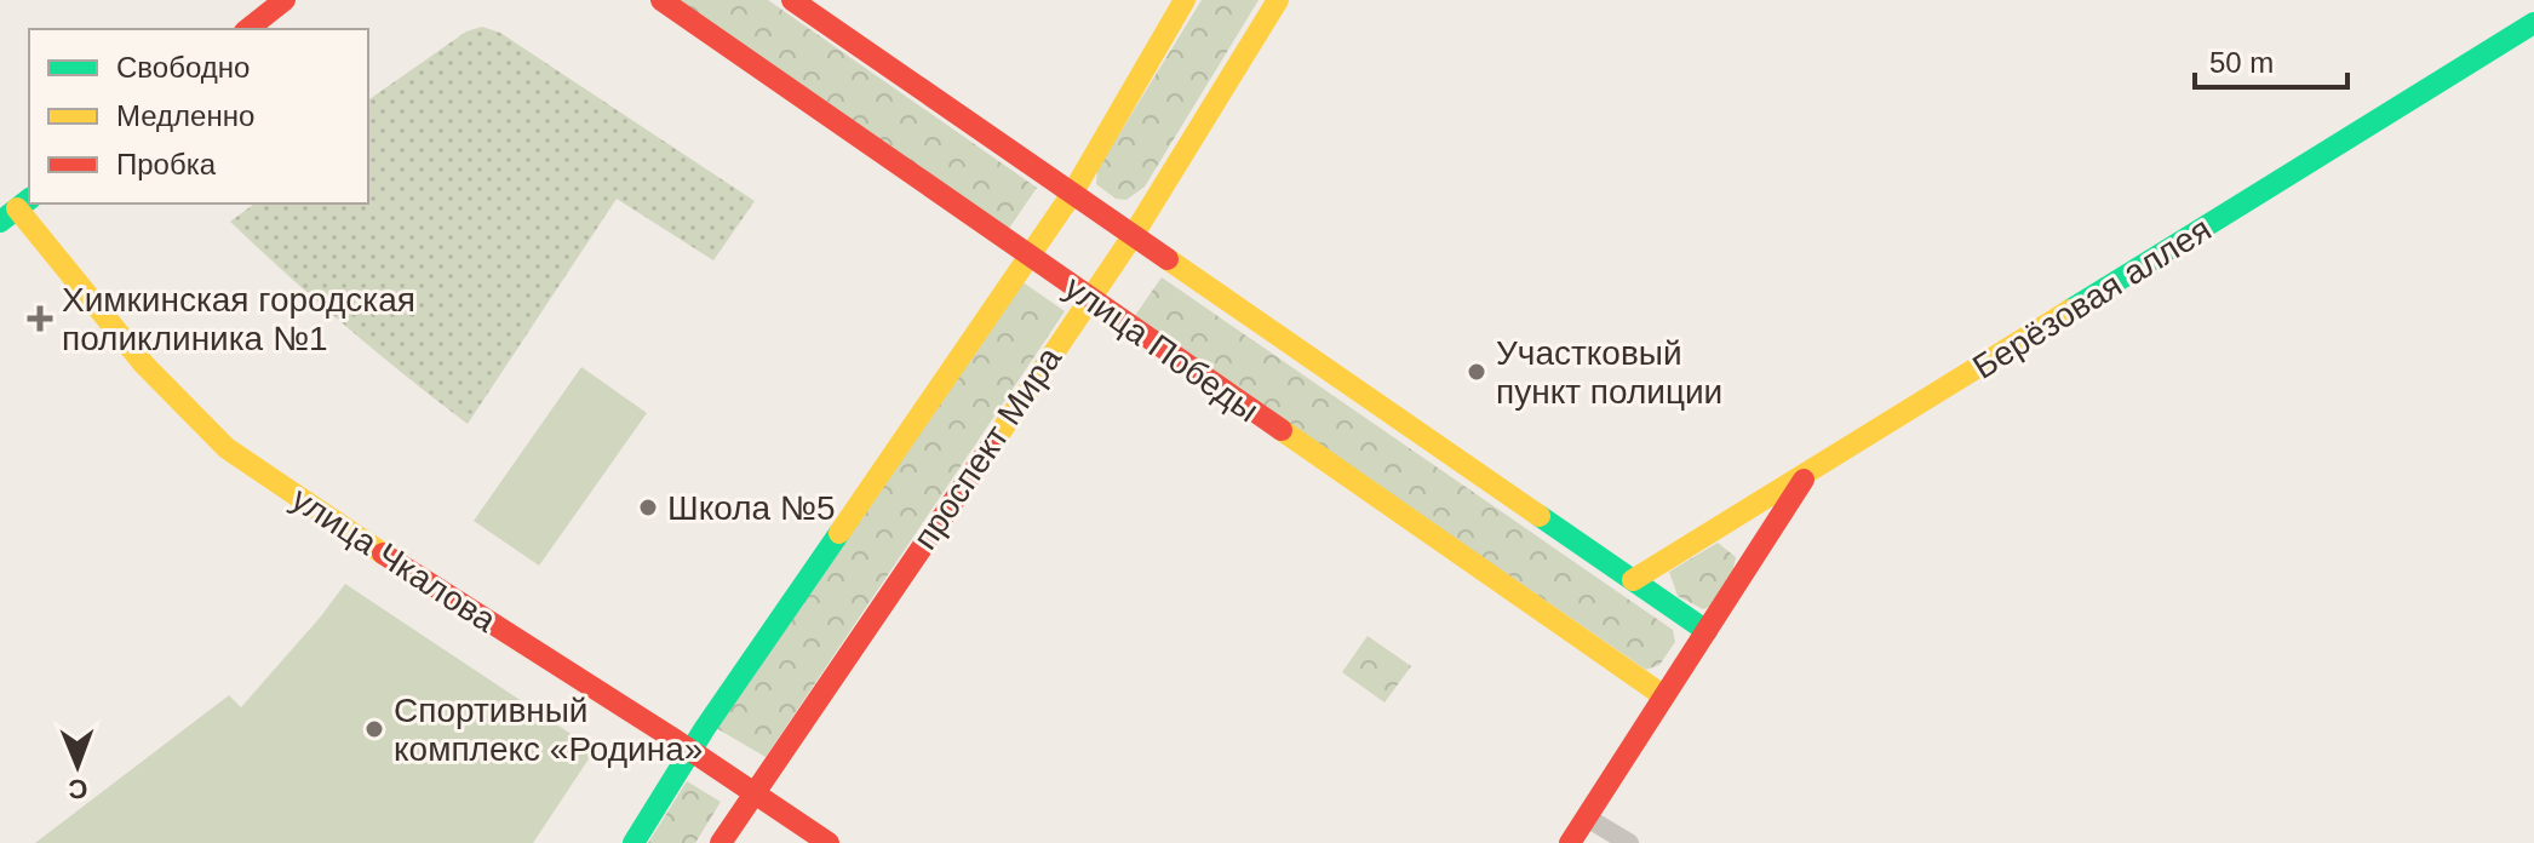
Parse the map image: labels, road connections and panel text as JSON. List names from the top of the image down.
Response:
{
  "streets": {
    "street": [
      "Берёзовая аллея",
      "улица Победы",
      "проспект Мира",
      "улица Чкалова"
    ]
  },
  "crossings": [
    ["Берёзовая аллея", "улица Победы"],
    ["улица Победы", "проспект Мира"],
    ["проспект Мира", "улица Чкалова"]
  ],
  "places": {
    "health": ["Химкинская городская поликлиника №1"],
    "other": ["Участковый пункт полиции", "Школа №5", "Спортивный комплекс «Родина»"]
  },
  "legend": ["Свободно", "Медленно", "Пробка"],
  "scale_bar": "50 m",
  "north": "bottom"
}
